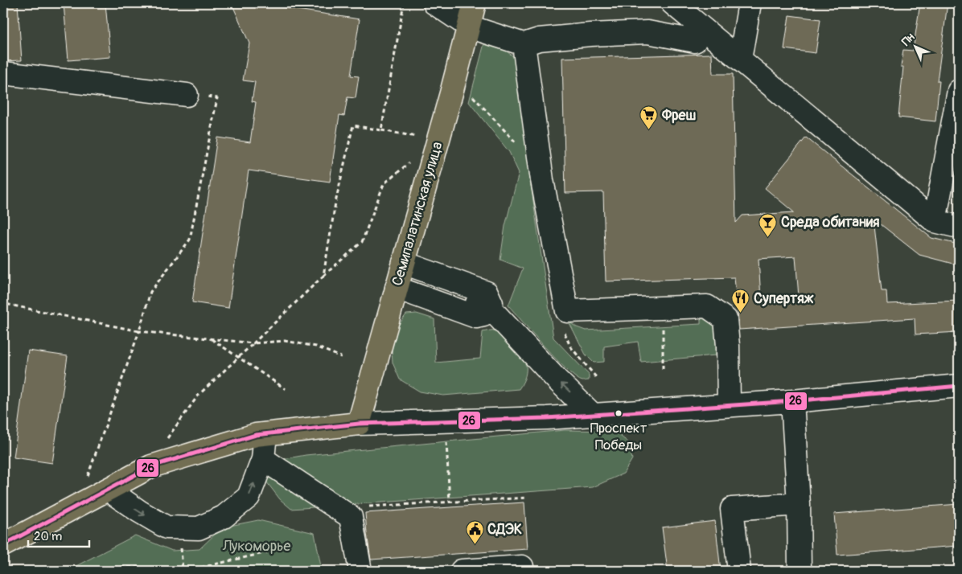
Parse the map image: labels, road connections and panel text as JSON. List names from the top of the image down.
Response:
{
  "streets": {
    "main road": ["Семипалатинская улица"]
  },
  "parks": ["Лукоморье"],
  "places": {
    "supermarket": ["Фреш"],
    "bar": ["Среда обитания"],
    "restaurant": ["Супертяж"],
    "other": ["Проспект Победы"],
    "public building": ["СДЭК"]
  },
  "lines": ["transit line 26"],
  "scale_bar": "20 m",
  "north": "top left"
}
